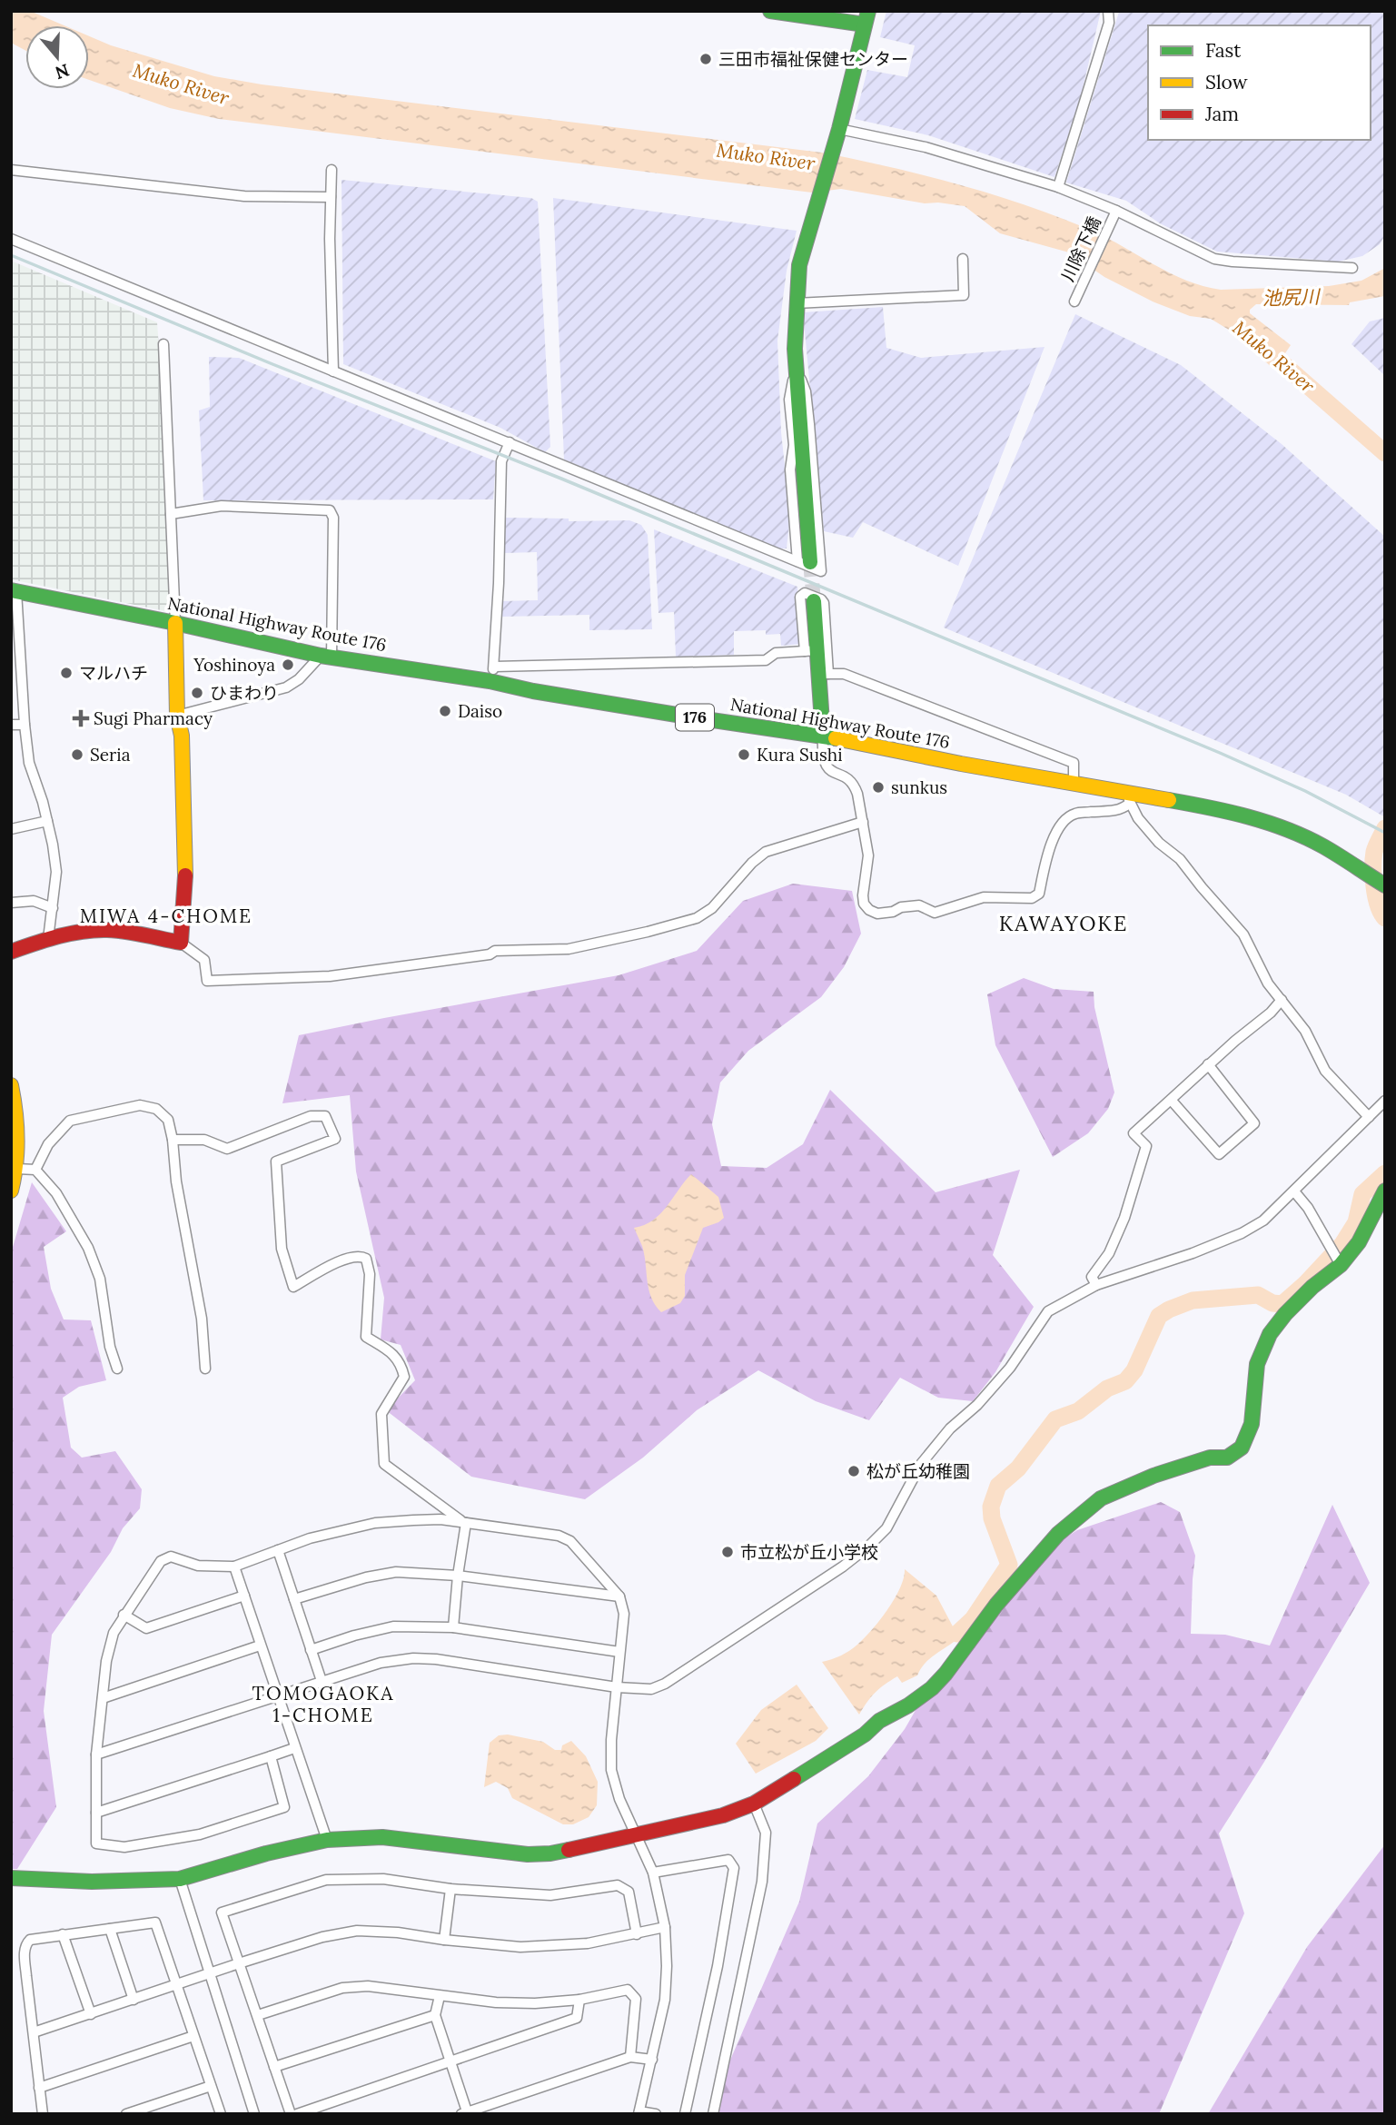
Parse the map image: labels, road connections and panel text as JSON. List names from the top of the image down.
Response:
{
  "streets": {
    "main road": ["National Highway Route 176", "176"],
    "street": ["川除下橋"]
  },
  "districts": ["MIWA 4-CHOME", "KAWAYOKE", "TOMOGAOKA 1-CHOME"],
  "water": ["Muko River", "池尻川"],
  "places": {
    "other": [
      "三田市福祉保健センター",
      "Yoshinoya",
      "マルハチ",
      "ひまわり",
      "Daiso",
      "Seria",
      "Kura Sushi",
      "sunkus",
      "松が丘幼稚園",
      "市立松が丘小学校"
    ],
    "health": ["Sugi Pharmacy"]
  },
  "legend": ["Fast", "Slow", "Jam"],
  "north": "bottom"
}
